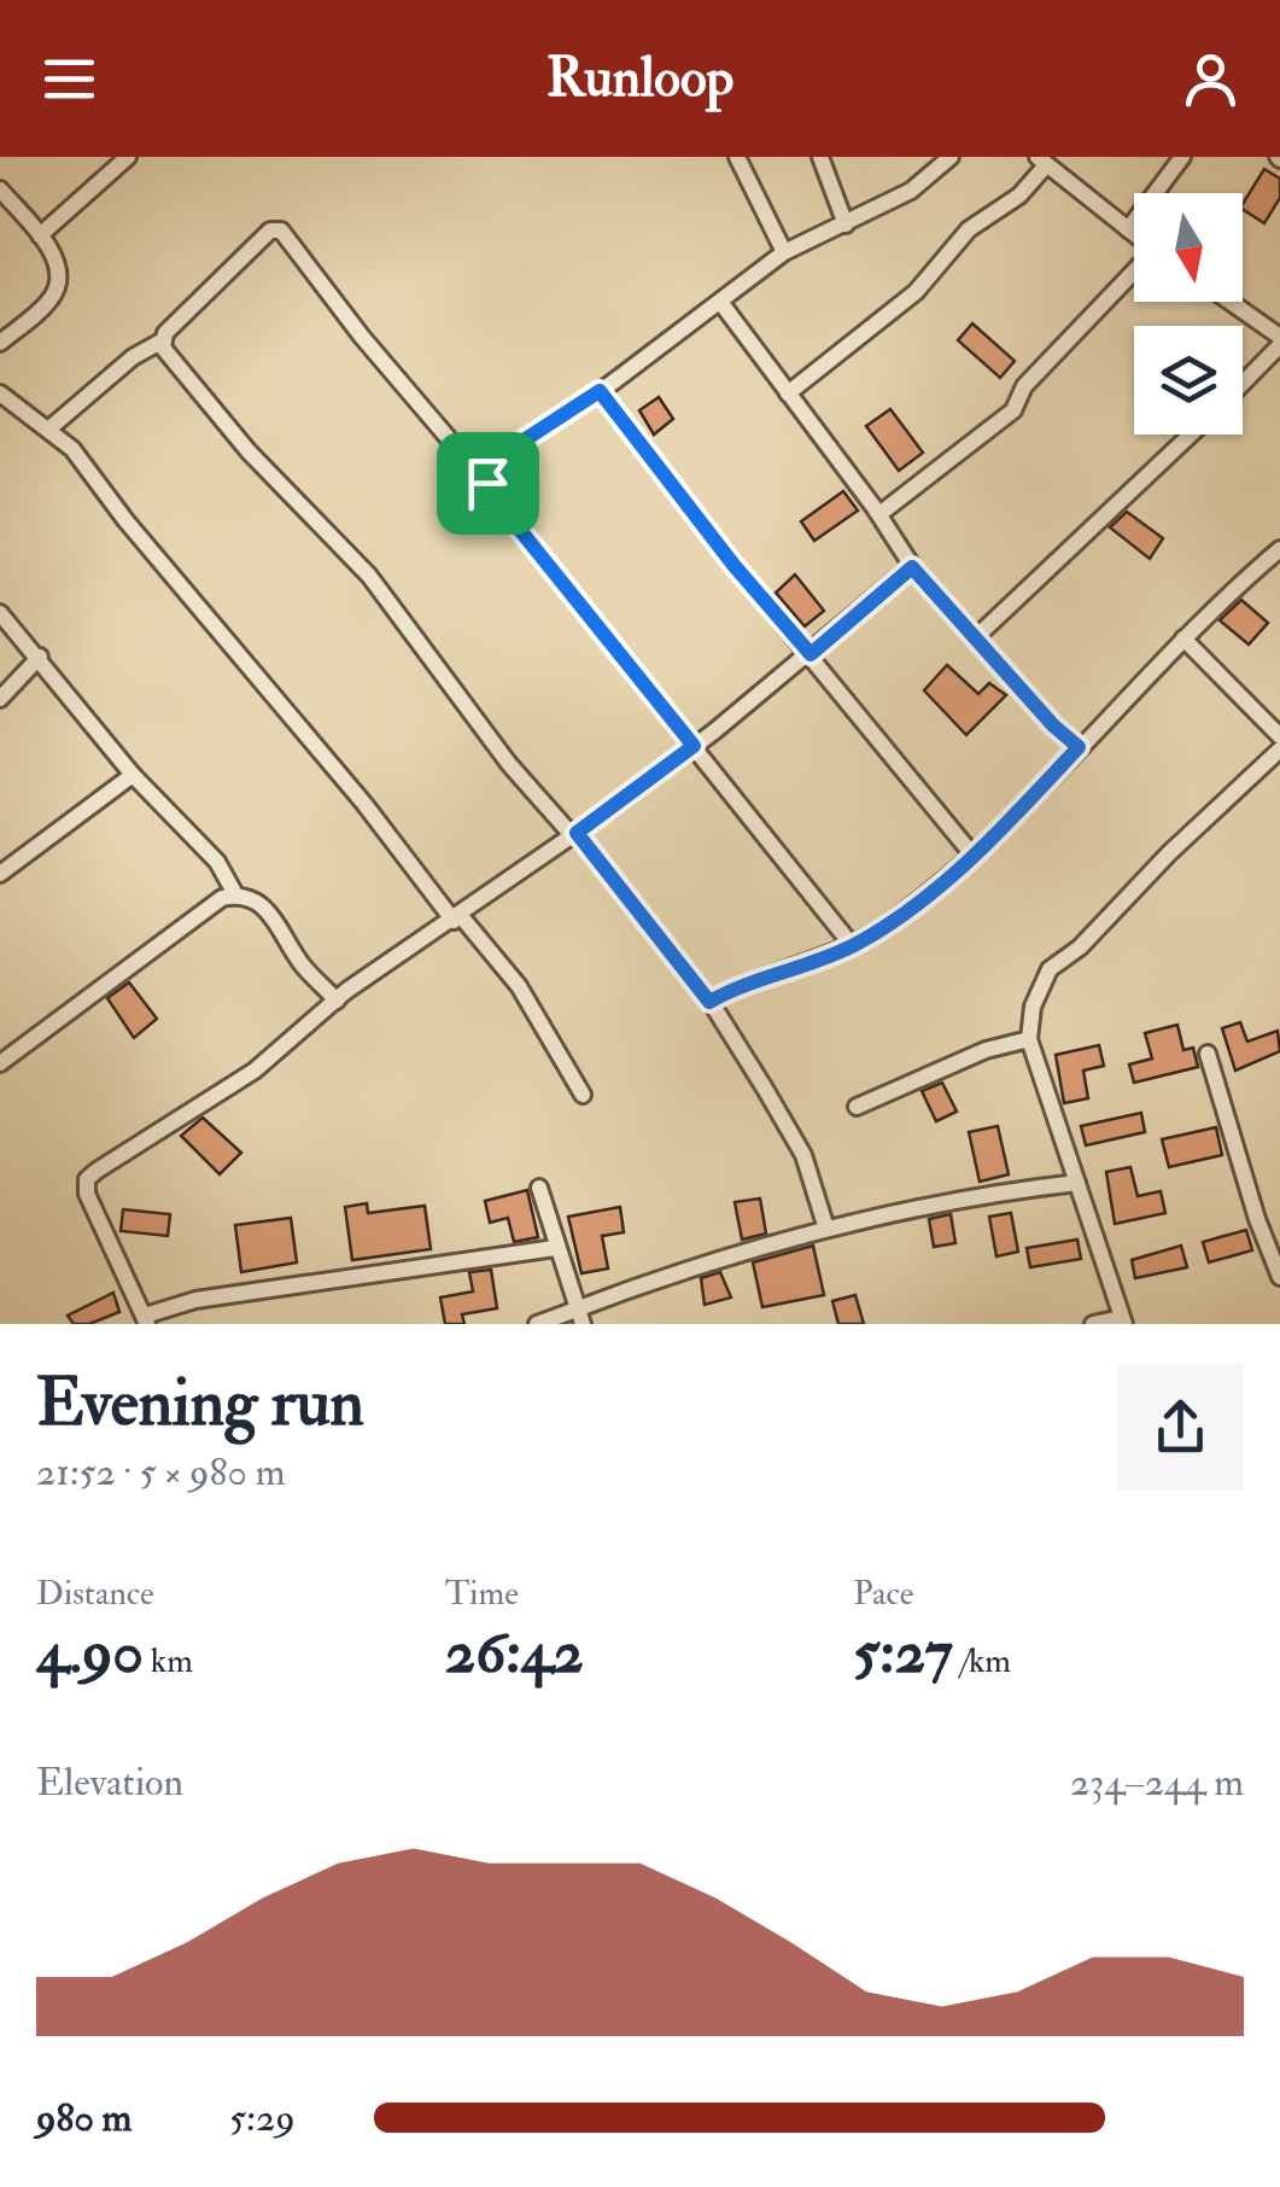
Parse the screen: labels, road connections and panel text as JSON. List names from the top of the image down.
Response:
{
  "north": "bottom",
  "page": {
    "header": "Runloop",
    "heading": ["Evening run", "21:52 · 5 × 980 m"],
    "stats": [
      ["Distance", "4.90 km"],
      ["Time", "26:42"],
      ["Pace", "5:27 /km"]
    ],
    "chart": ["Elevation", "234–244 m"],
    "list": [
      {
        "name": "980 m",
        "note": "5:29"
      }
    ]
  }
}
